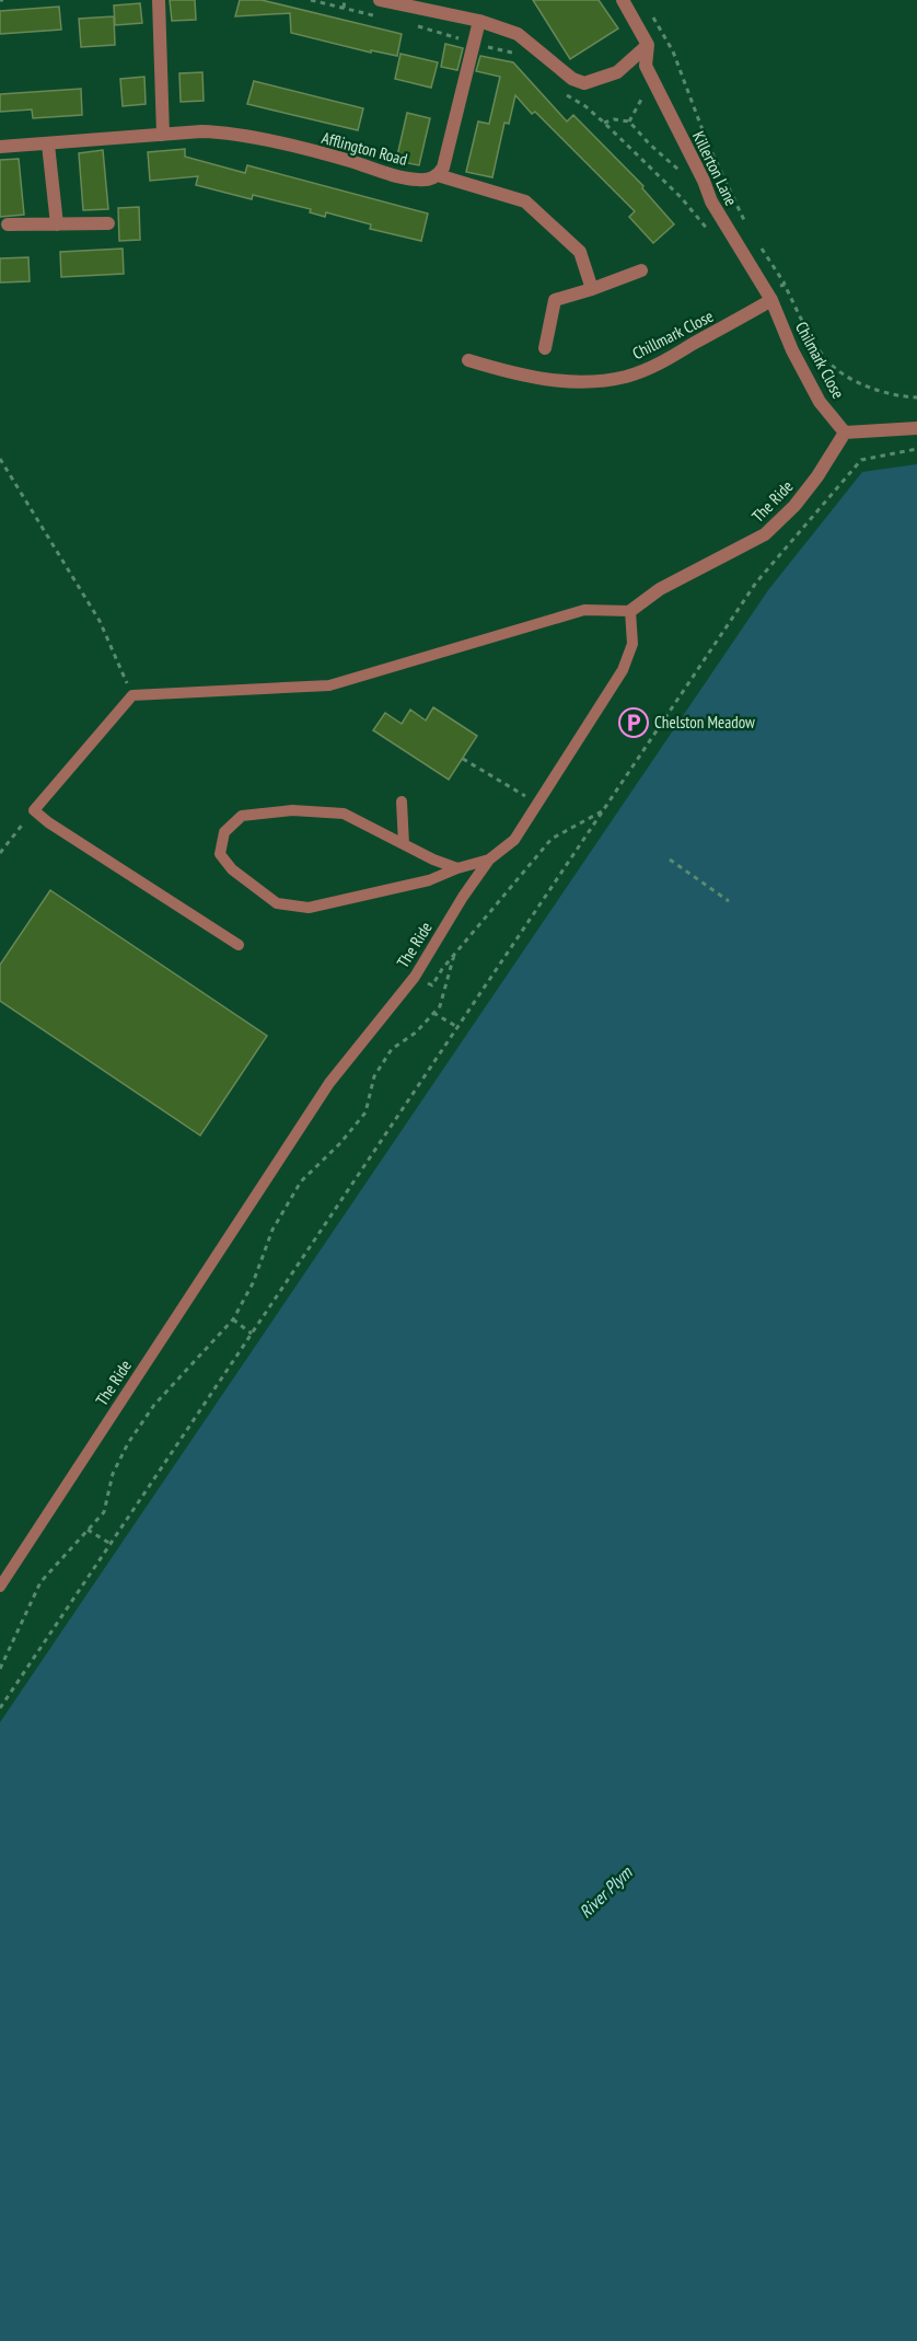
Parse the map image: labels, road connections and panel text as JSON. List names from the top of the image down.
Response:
{
  "streets": {
    "street": [
      "Afflington Road",
      "Killerton Lane",
      "Chillmark Close",
      "Chilmark Close",
      "The Ride"
    ]
  },
  "crossings": [
    ["Killerton Lane", "Chillmark Close"],
    ["Killerton Lane", "Chilmark Close"],
    ["Chillmark Close", "Chilmark Close"],
    ["Chilmark Close", "The Ride"]
  ],
  "water": ["River Plym"],
  "places": {
    "parking": ["Chelston Meadow"]
  }
}
